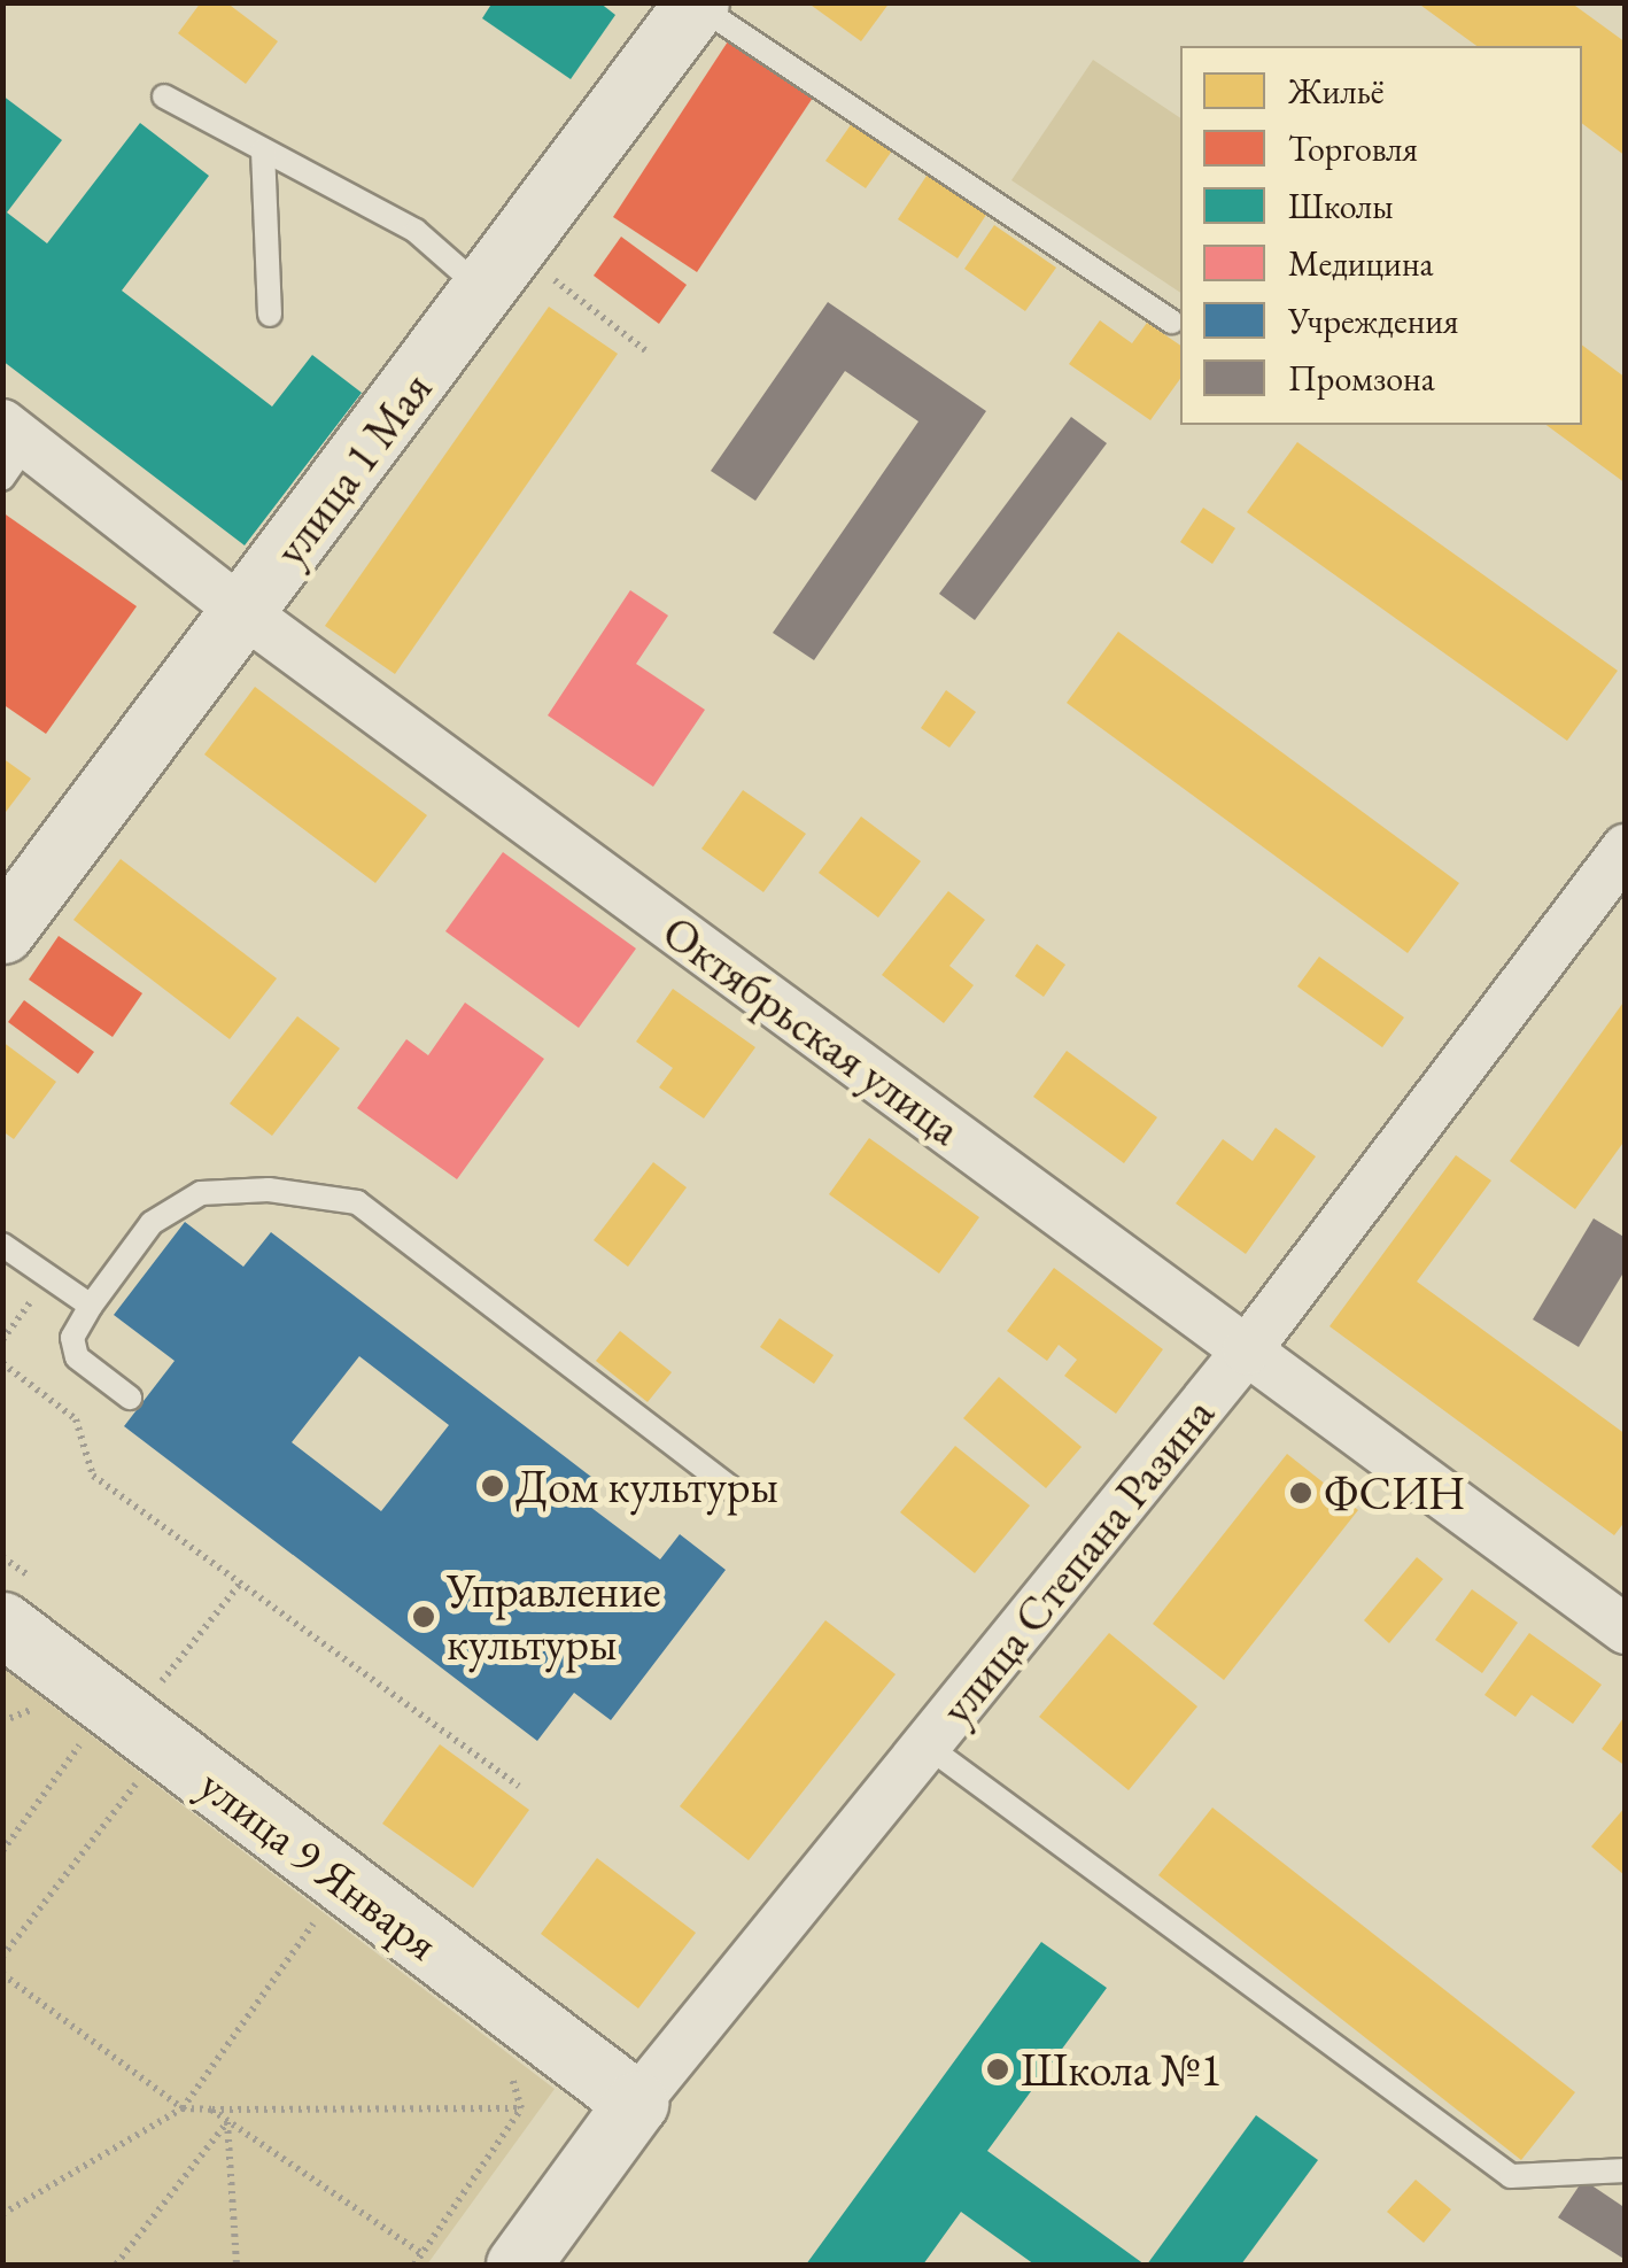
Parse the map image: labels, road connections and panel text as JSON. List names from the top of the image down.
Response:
{
  "streets": {
    "main road": ["улица 1 Мая", "улица Степана Разина", "улица 9 Января"],
    "street": ["Октябрьская улица"]
  },
  "crossings": [
    ["улица 1 Мая", "Октябрьская улица"],
    ["Октябрьская улица", "улица Степана Разина"],
    ["улица Степана Разина", "улица 9 Января"]
  ],
  "places": [
    "Дом культуры",
    "ФСИН",
    "Управление культуры",
    "Школа №1"
  ],
  "legend": [
    "Жильё",
    "Торговля",
    "Школы",
    "Медицина",
    "Учреждения",
    "Промзона"
  ]
}
